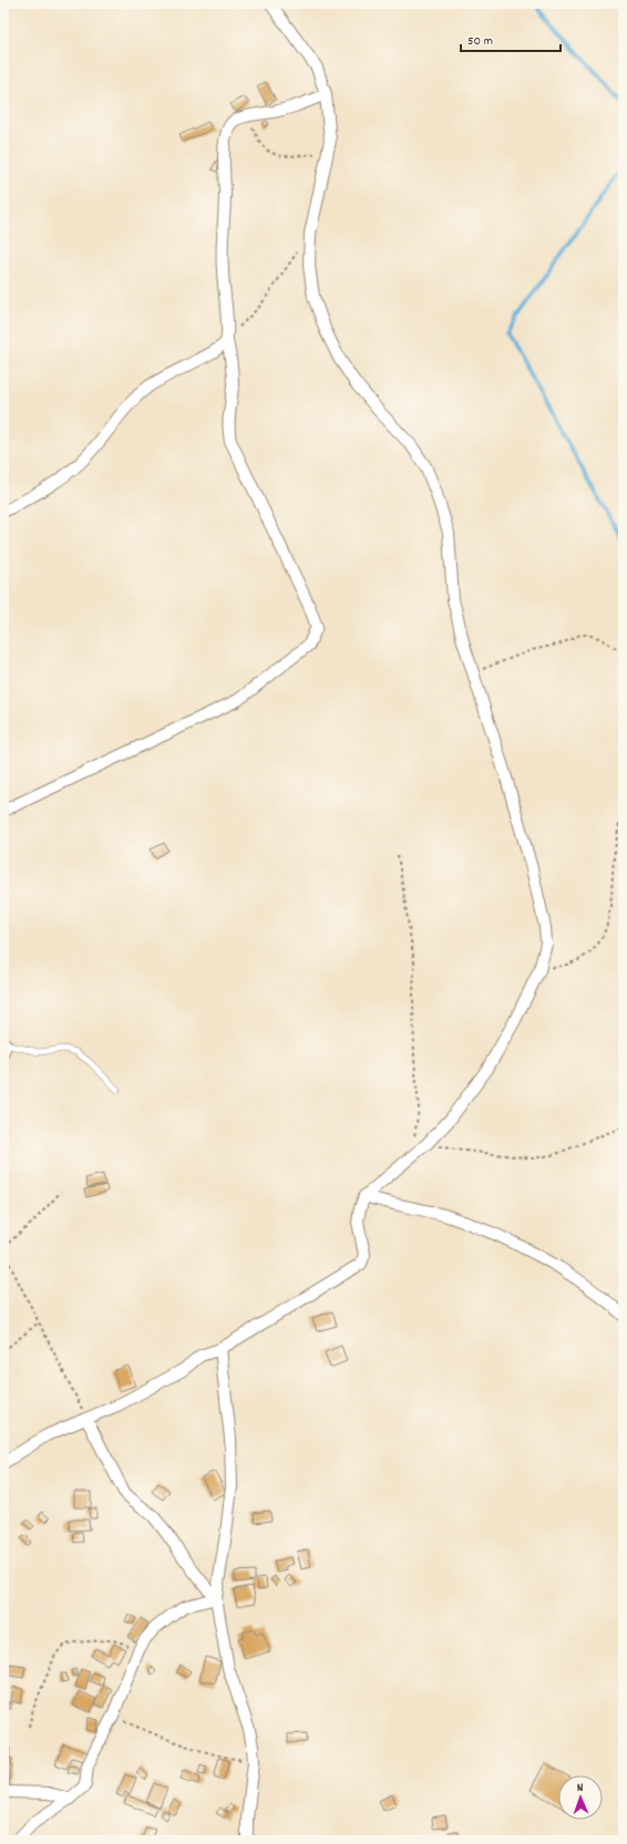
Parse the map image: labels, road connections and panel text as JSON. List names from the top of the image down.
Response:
{
  "scale_bar": "50 m",
  "north": "top"
}
